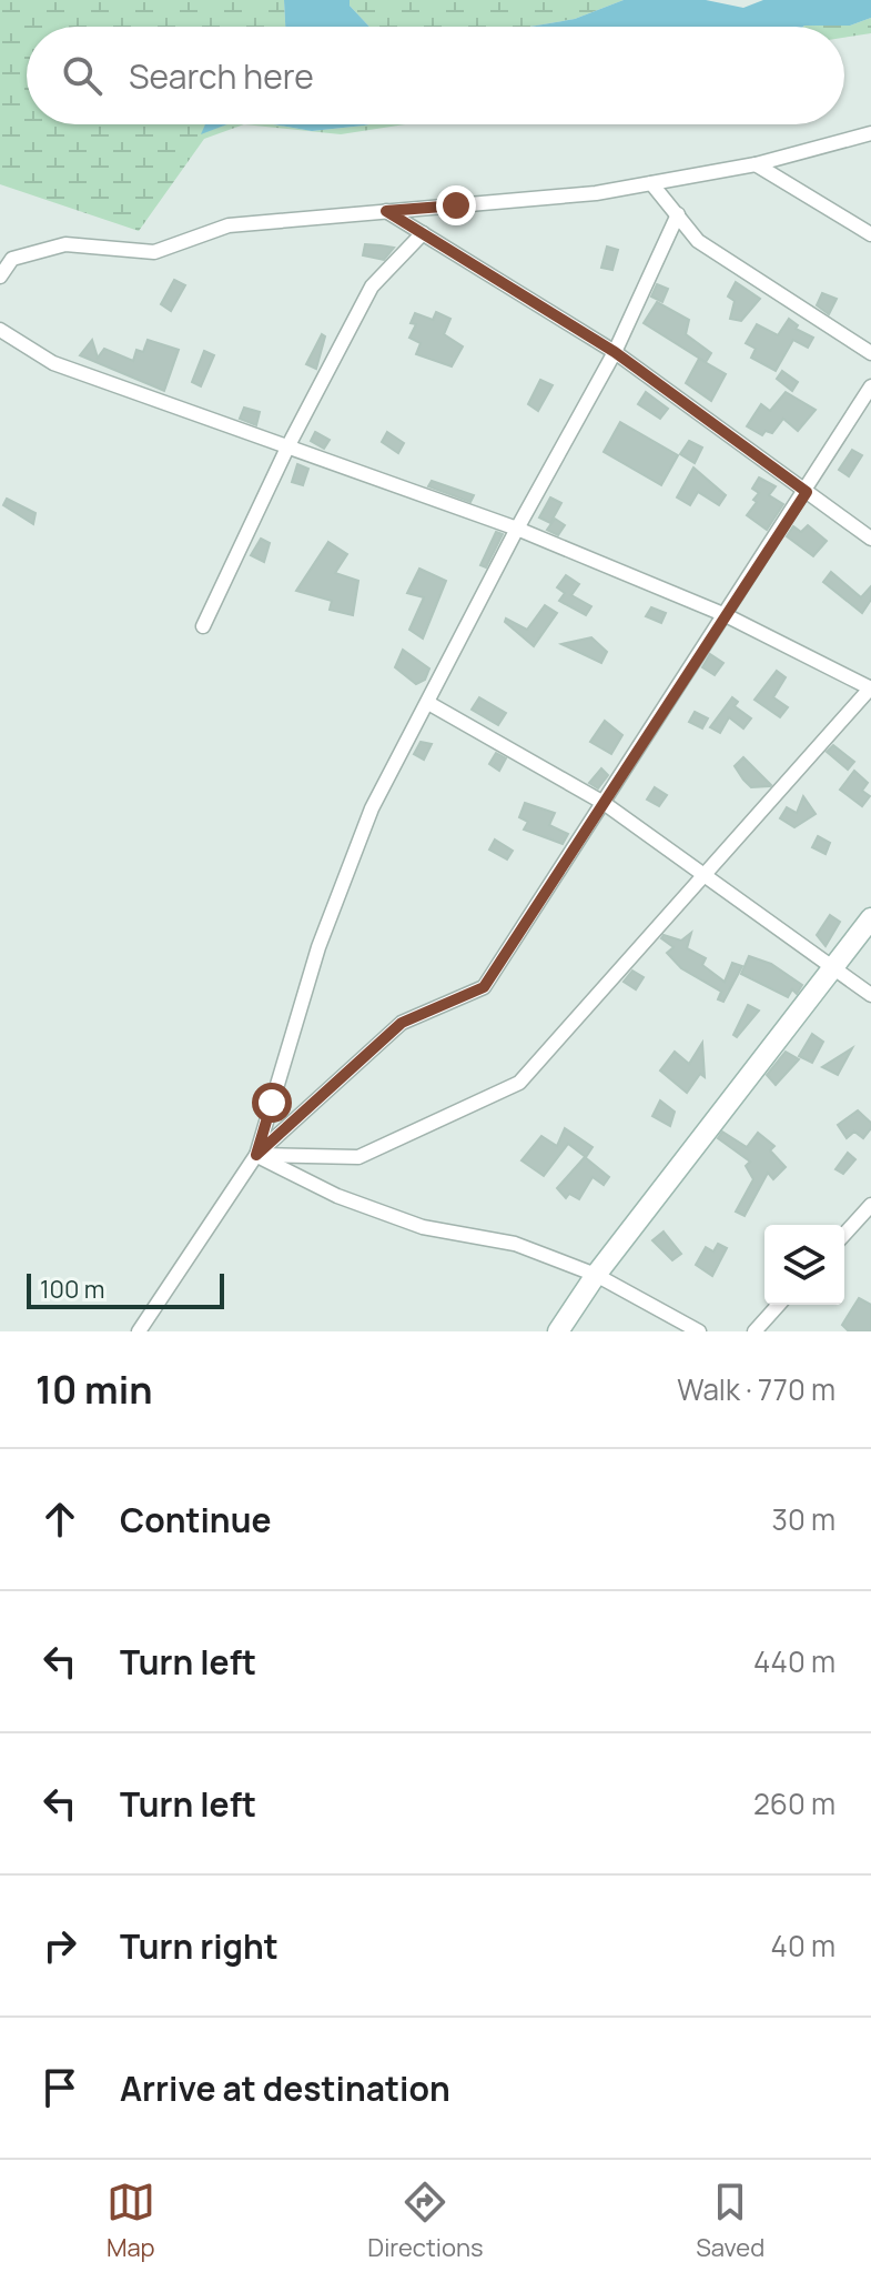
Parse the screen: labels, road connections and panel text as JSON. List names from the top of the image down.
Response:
{
  "scale_bar": "100 m",
  "page": {
    "search": "Search here",
    "scale": "100 m",
    "heading": ["10 min", "Walk · 770 m"],
    "list": [
      ["Continue", "30 m"],
      ["Turn left", "440 m"],
      ["Turn left", "260 m"],
      ["Turn right", "40 m"],
      "Arrive at destination"
    ],
    "nav": ["Map", "Directions", "Saved"]
  }
}
